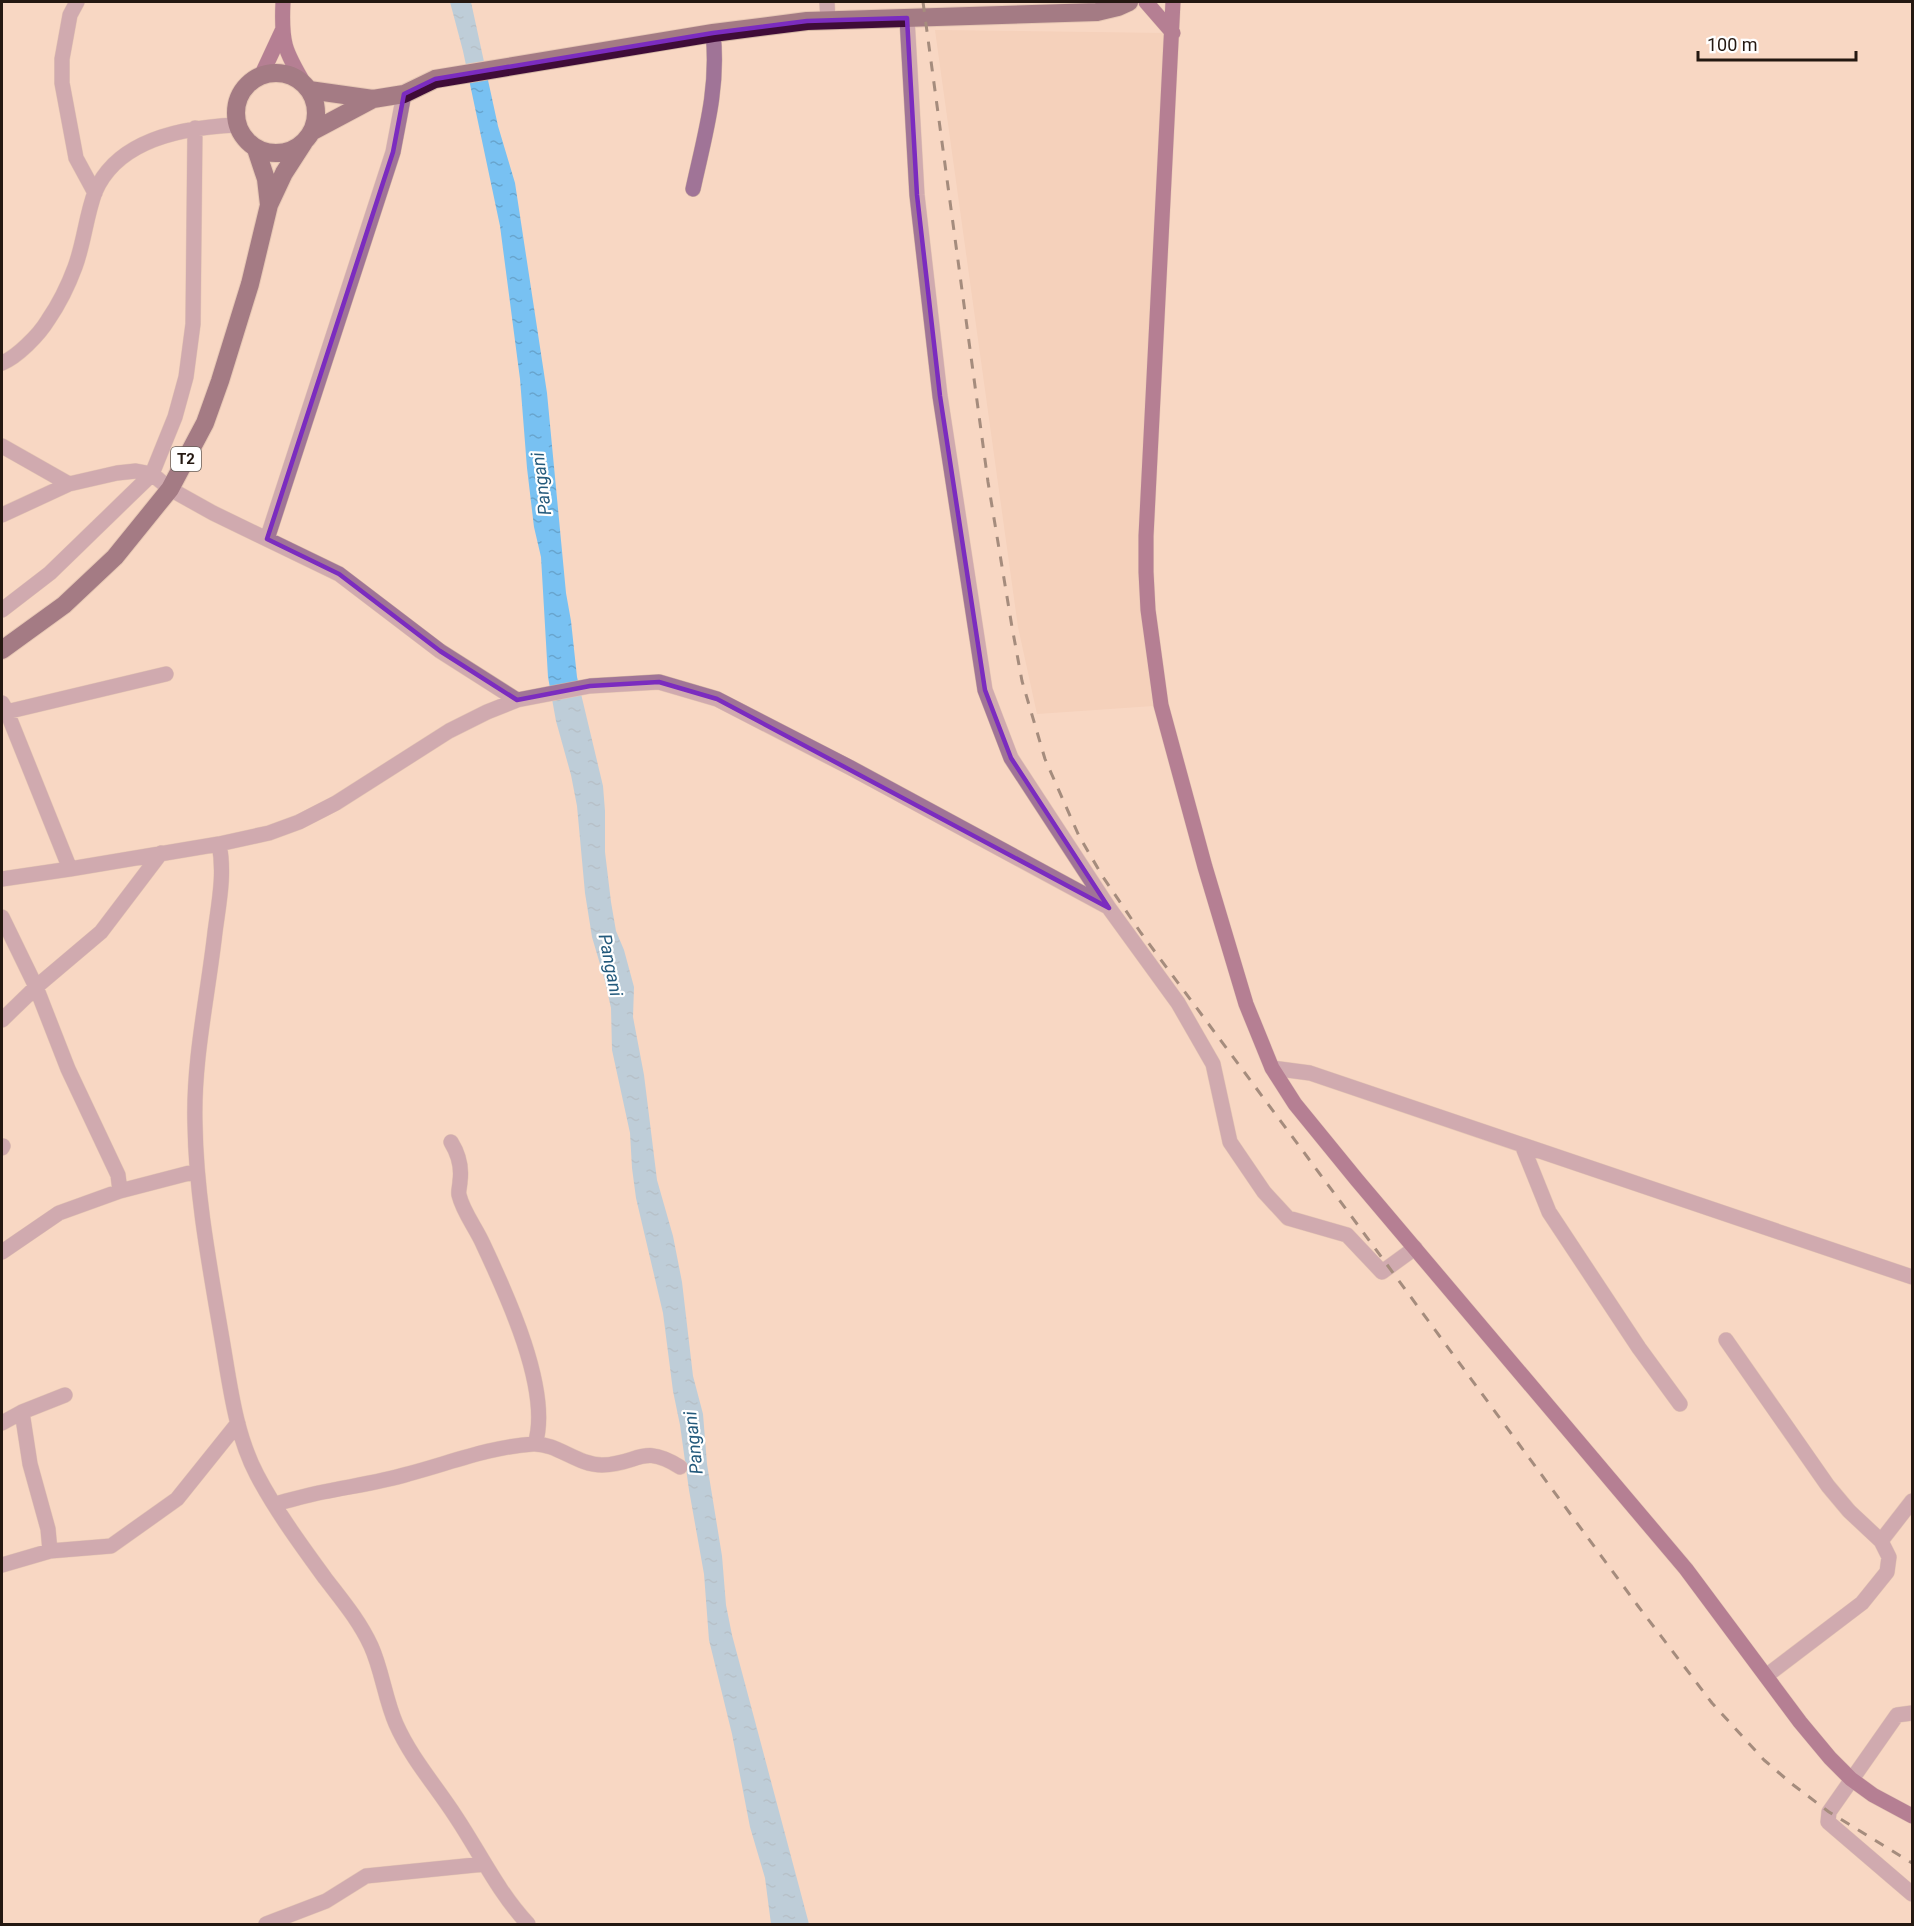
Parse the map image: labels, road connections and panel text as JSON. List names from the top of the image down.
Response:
{
  "streets": {
    "highway": ["T2"]
  },
  "water": ["Pangani"],
  "scale_bar": "100 m"
}
